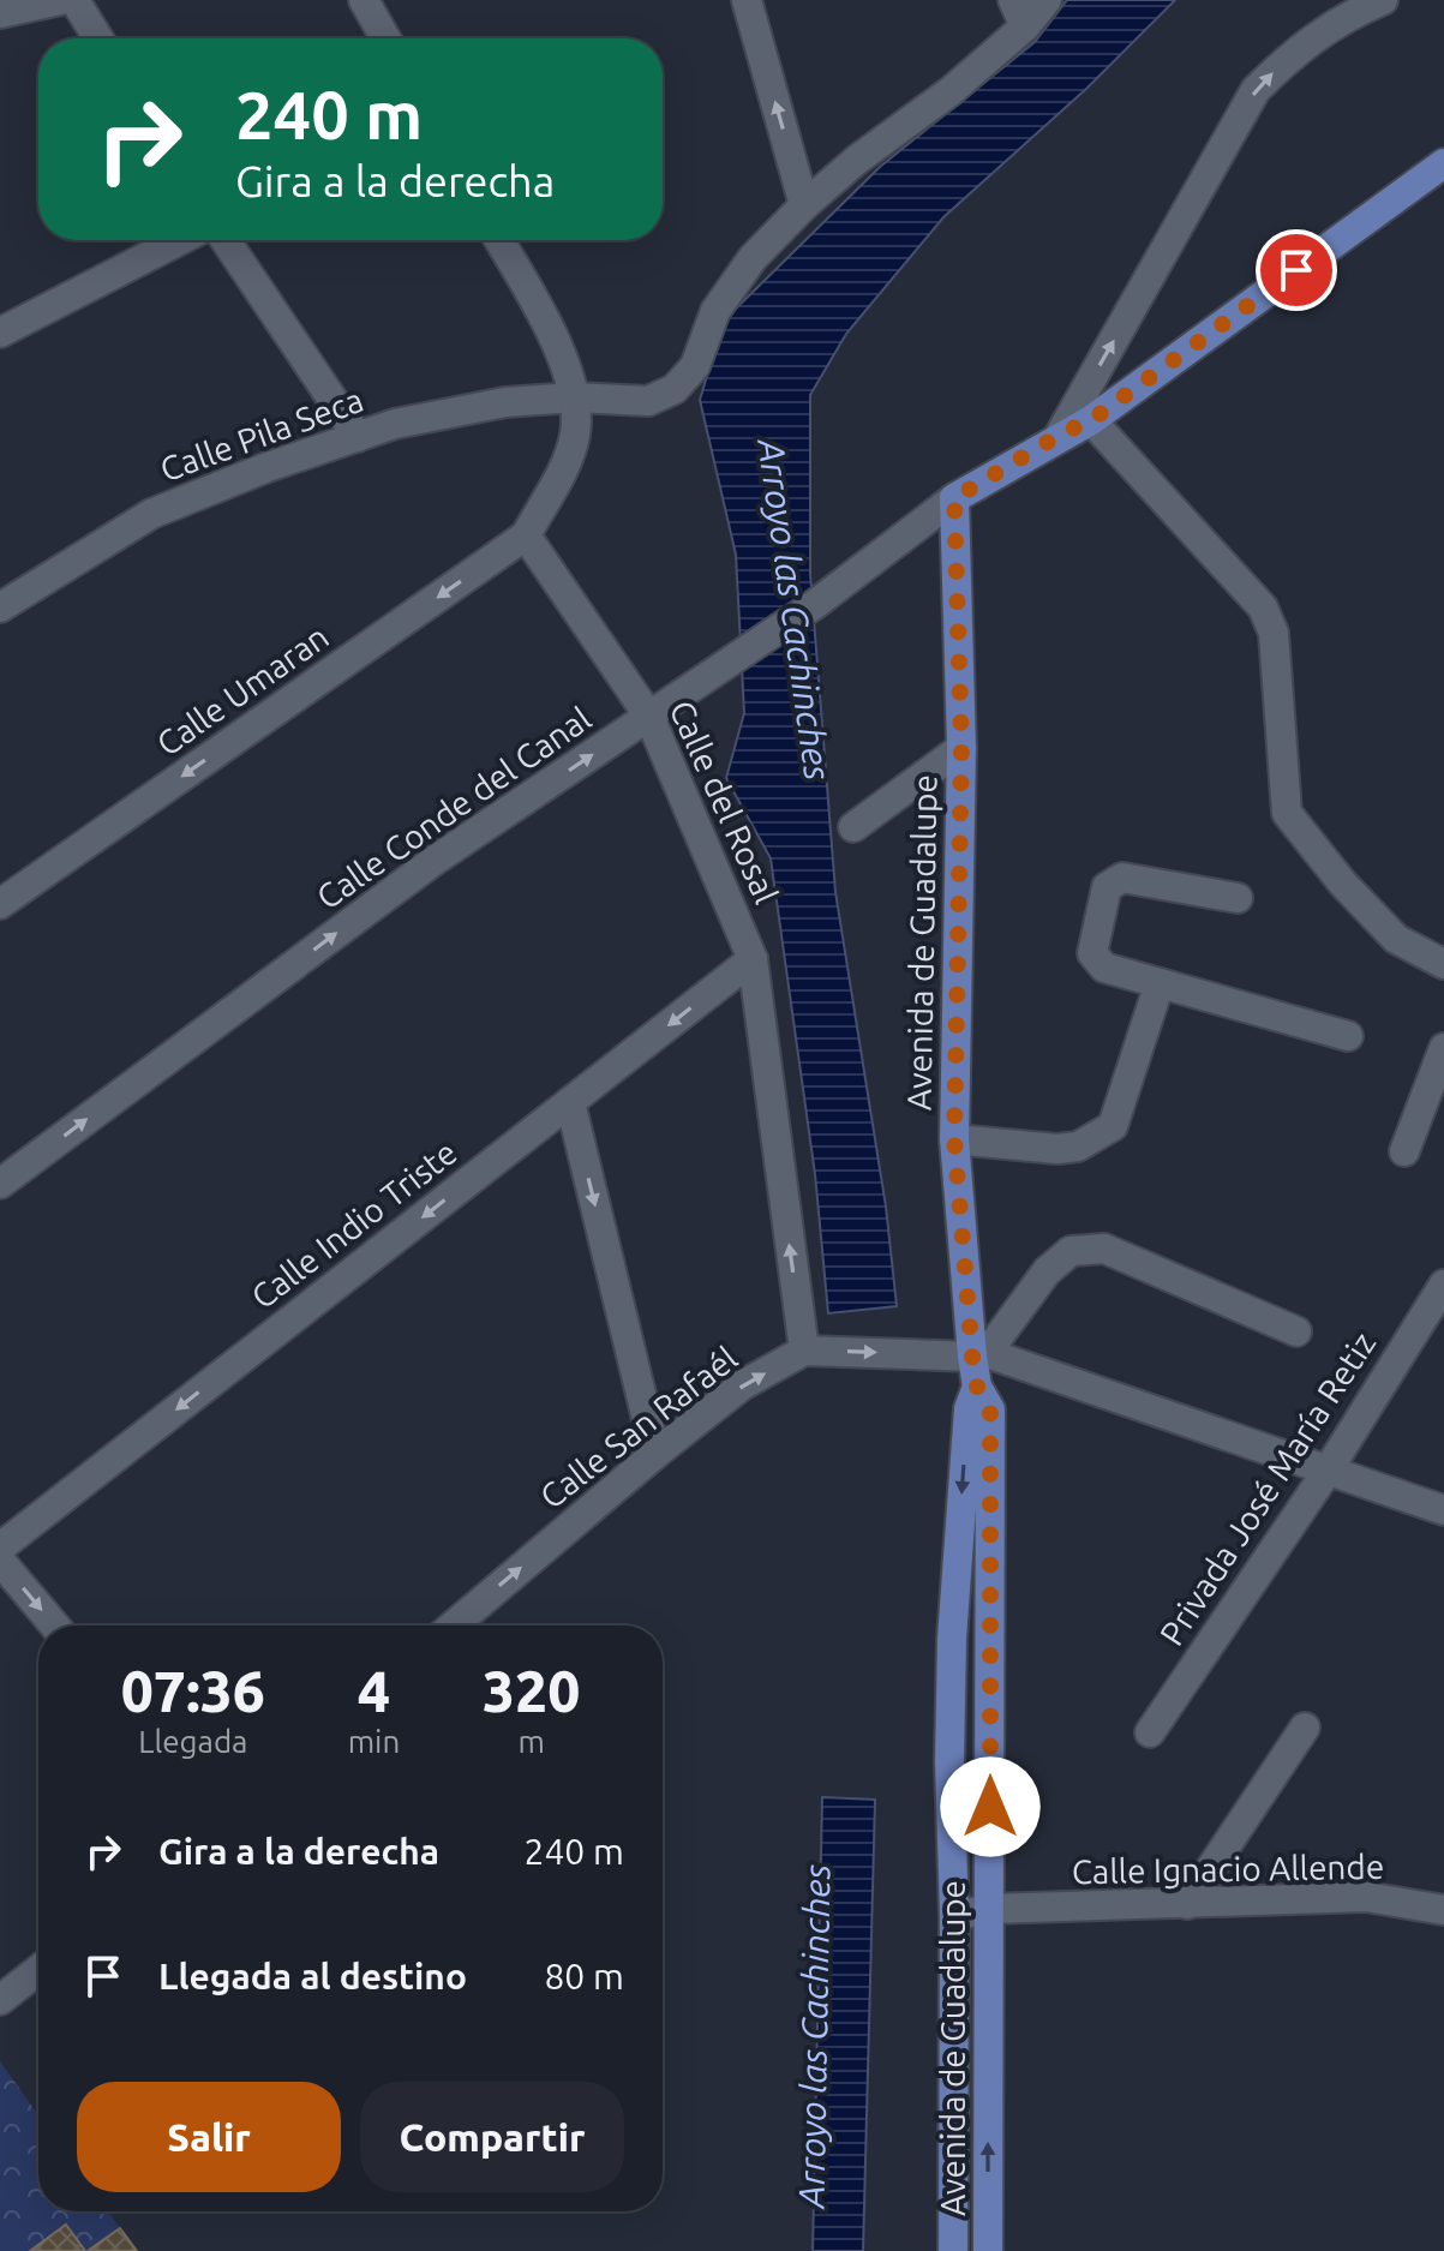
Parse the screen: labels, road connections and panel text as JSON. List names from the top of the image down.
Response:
{
  "streets": {
    "main road": ["Avenida de Guadalupe"],
    "street": [
      "Calle Pila Seca",
      "Calle Umaran",
      "Calle del Rosal",
      "Calle Conde del Canal",
      "Calle Indio Triste",
      "Calle San Rafaél",
      "Privada José María Retiz",
      "Calle Ignacio Allende"
    ]
  },
  "crossings": [
    ["Calle Umaran", "Calle del Rosal"],
    ["Calle del Rosal", "Calle Conde del Canal"],
    ["Calle del Rosal", "Calle Indio Triste"],
    ["Calle del Rosal", "Calle San Rafaél"],
    ["Calle Conde del Canal", "Avenida de Guadalupe"],
    ["Avenida de Guadalupe", "Calle Ignacio Allende"]
  ],
  "one_way": [
    "Calle Umaran",
    "Calle Conde del Canal",
    "Calle Indio Triste",
    "Calle San Rafaél"
  ],
  "water": ["Arroyo las Cachinches"],
  "page": {
    "turn": ["240 m", "Gira a la derecha"],
    "eta": [
      "07:36",
      "Llegada",
      "4",
      "min",
      "320",
      "m"
    ],
    "list": [
      {
        "name": "Gira a la derecha",
        "value": "240 m"
      },
      {
        "name": "Llegada al destino",
        "value": "80 m"
      }
    ],
    "buttons": ["Salir", "Compartir"]
  }
}
